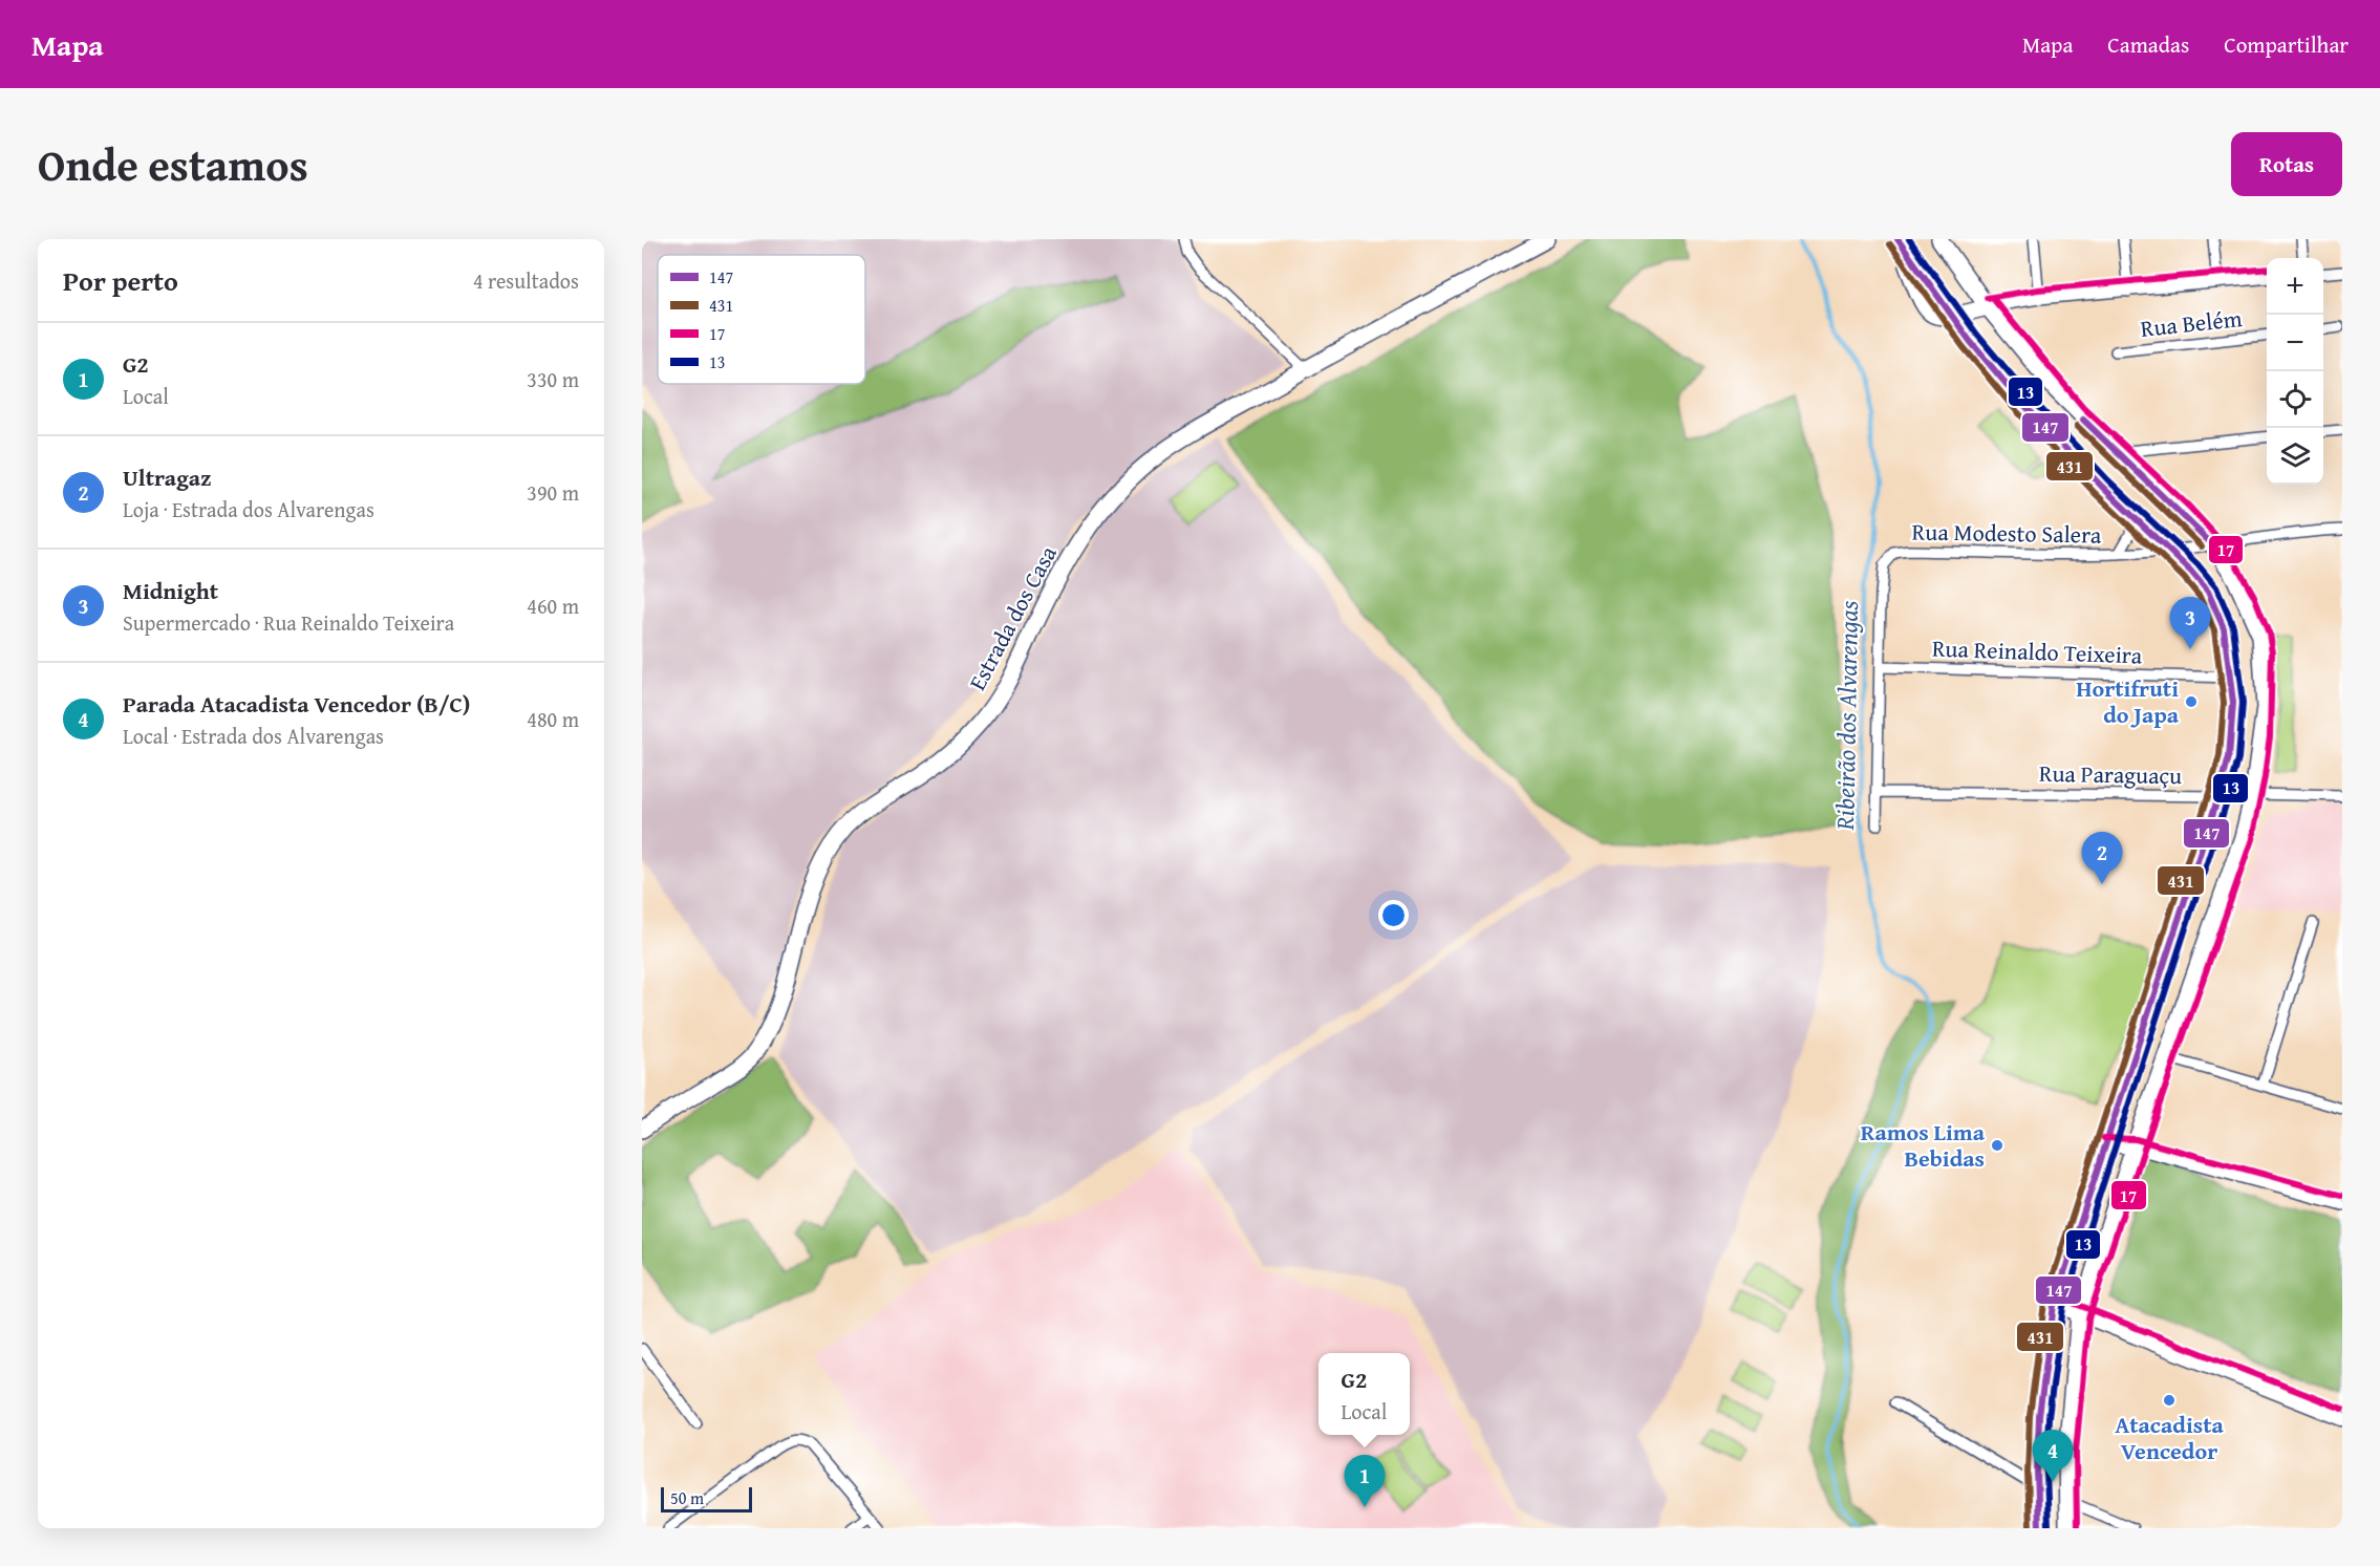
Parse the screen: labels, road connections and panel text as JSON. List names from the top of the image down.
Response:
{
  "streets": {
    "main road": ["Estrada dos Casa"],
    "street": [
      "Rua Belém",
      "Rua Modesto Salera",
      "Rua Reinaldo Teixeira",
      "Rua Paraguaçu"
    ]
  },
  "crossings": [
    ["Rua Modesto Salera", "Rua Reinaldo Teixeira"]
  ],
  "water": ["Ribeirão dos Alvarengas"],
  "places": ["Hortifruti do Japa", "Ramos Lima Bebidas", "Atacadista Vencedor"],
  "lines": [
    "transit line 147",
    "transit line 13",
    "transit line 431",
    "transit line 17"
  ],
  "legend": [
    "147",
    "431",
    "17",
    "13"
  ],
  "scale_bar": "50 m",
  "page": {
    "header": "Mapa",
    "nav": ["Mapa", "Camadas", "Compartilhar"],
    "title": "Onde estamos",
    "buttons": "Rotas",
    "heading": ["Por perto", "4 resultados"],
    "map_buttons": ["+", "−"],
    "list": [
      {
        "mark": "1",
        "name": "G2",
        "note": "Local",
        "value": "330 m"
      },
      {
        "mark": "2",
        "name": "Ultragaz",
        "note": "Loja · Estrada dos Alvarengas",
        "value": "390 m"
      },
      {
        "mark": "3",
        "name": "Midnight",
        "note": "Supermercado · Rua Reinaldo Teixeira",
        "value": "460 m"
      },
      {
        "mark": "4",
        "name": "Parada Atacadista Vencedor (B/C)",
        "note": "Local · Estrada dos Alvarengas",
        "value": "480 m"
      }
    ],
    "pins": [
      "3",
      "2",
      "4",
      "1"
    ],
    "popup": ["G2", "Local"],
    "scale": "50 m"
  }
}
